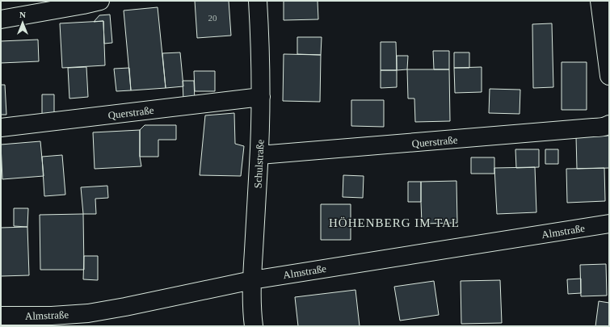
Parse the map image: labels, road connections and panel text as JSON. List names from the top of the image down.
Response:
{
  "streets": {
    "street": ["Querstraße", "Schulstraße", "Almstraße"]
  },
  "crossings": [
    ["Querstraße", "Schulstraße"],
    ["Schulstraße", "Almstraße"]
  ],
  "districts": ["HÖHENBERG IM TAL"],
  "house_numbers": ["20"],
  "north": "top"
}
